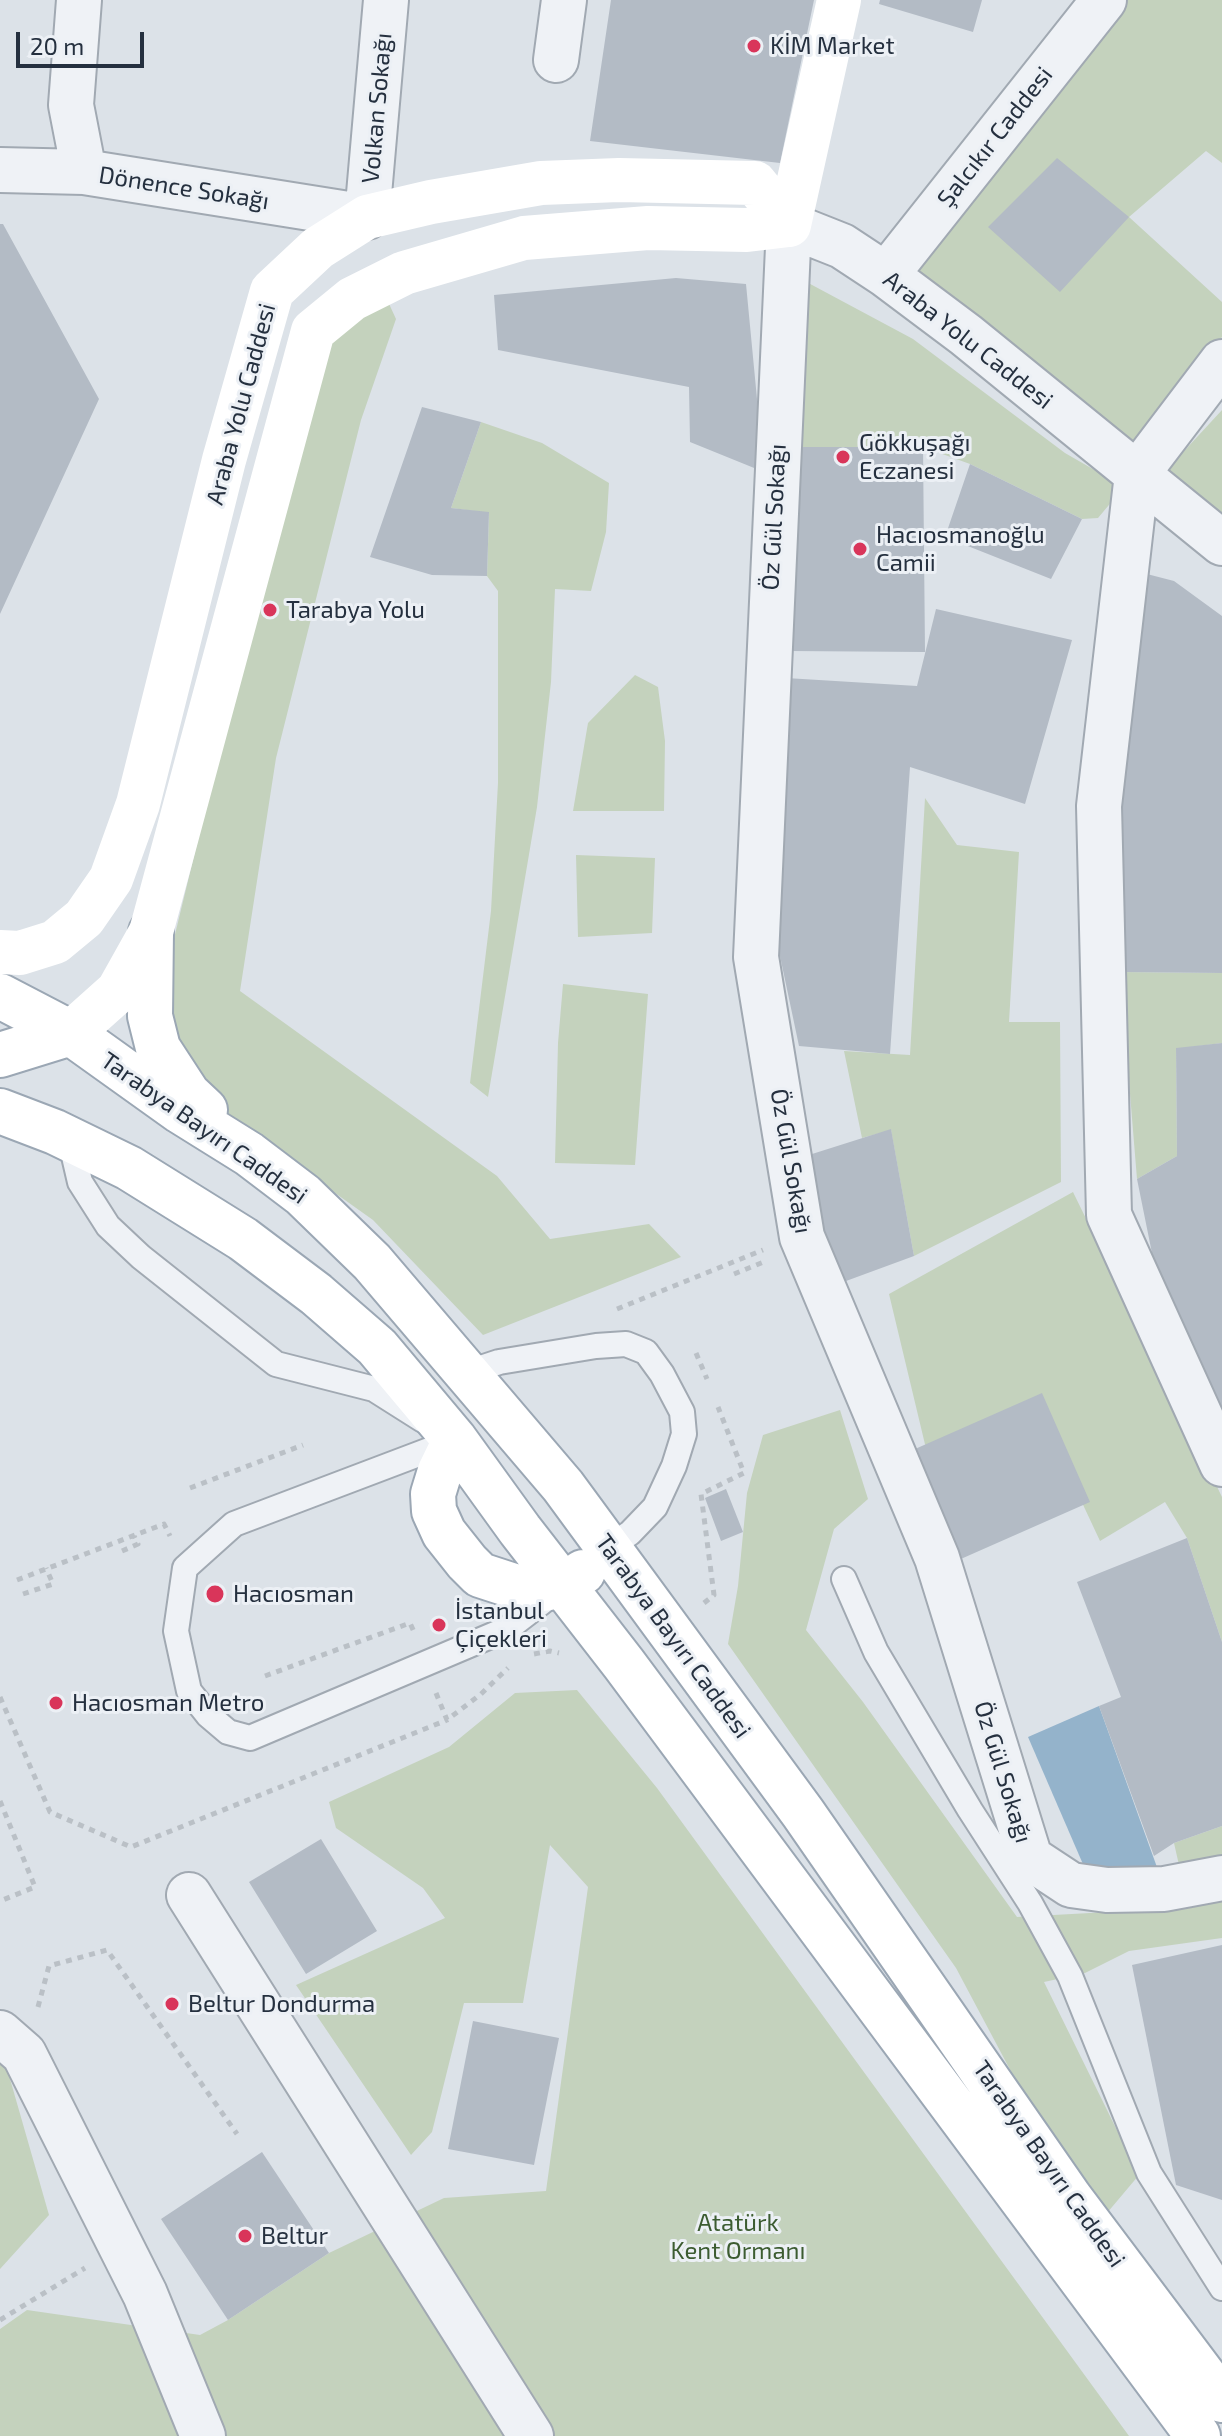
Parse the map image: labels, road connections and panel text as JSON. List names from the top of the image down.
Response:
{
  "streets": {
    "main road": ["Araba Yolu Caddesi", "Tarabya Bayırı Caddesi"],
    "street": [
      "Volkan Sokağı",
      "Şalcıkır Caddesi",
      "Dönence Sokağı",
      "Öz Gül Sokağı"
    ]
  },
  "crossings": [
    ["Volkan Sokağı", "Dönence Sokağı"],
    ["Volkan Sokağı", "Araba Yolu Caddesi"],
    ["Şalcıkır Caddesi", "Araba Yolu Caddesi"],
    ["Dönence Sokağı", "Araba Yolu Caddesi"],
    ["Araba Yolu Caddesi", "Öz Gül Sokağı"],
    ["Araba Yolu Caddesi", "Tarabya Bayırı Caddesi"]
  ],
  "parks": ["Atatürk Kent Ormanı"],
  "places": [
    "KİM Market",
    "Gökkuşağı Eczanesi",
    "Hacıosmanoğlu Camii",
    "Tarabya Yolu",
    "Hacıosman",
    "İstanbul Çiçekleri",
    "Hacıosman Metro",
    "Beltur Dondurma",
    "Beltur"
  ],
  "scale_bar": "20 m"
}
